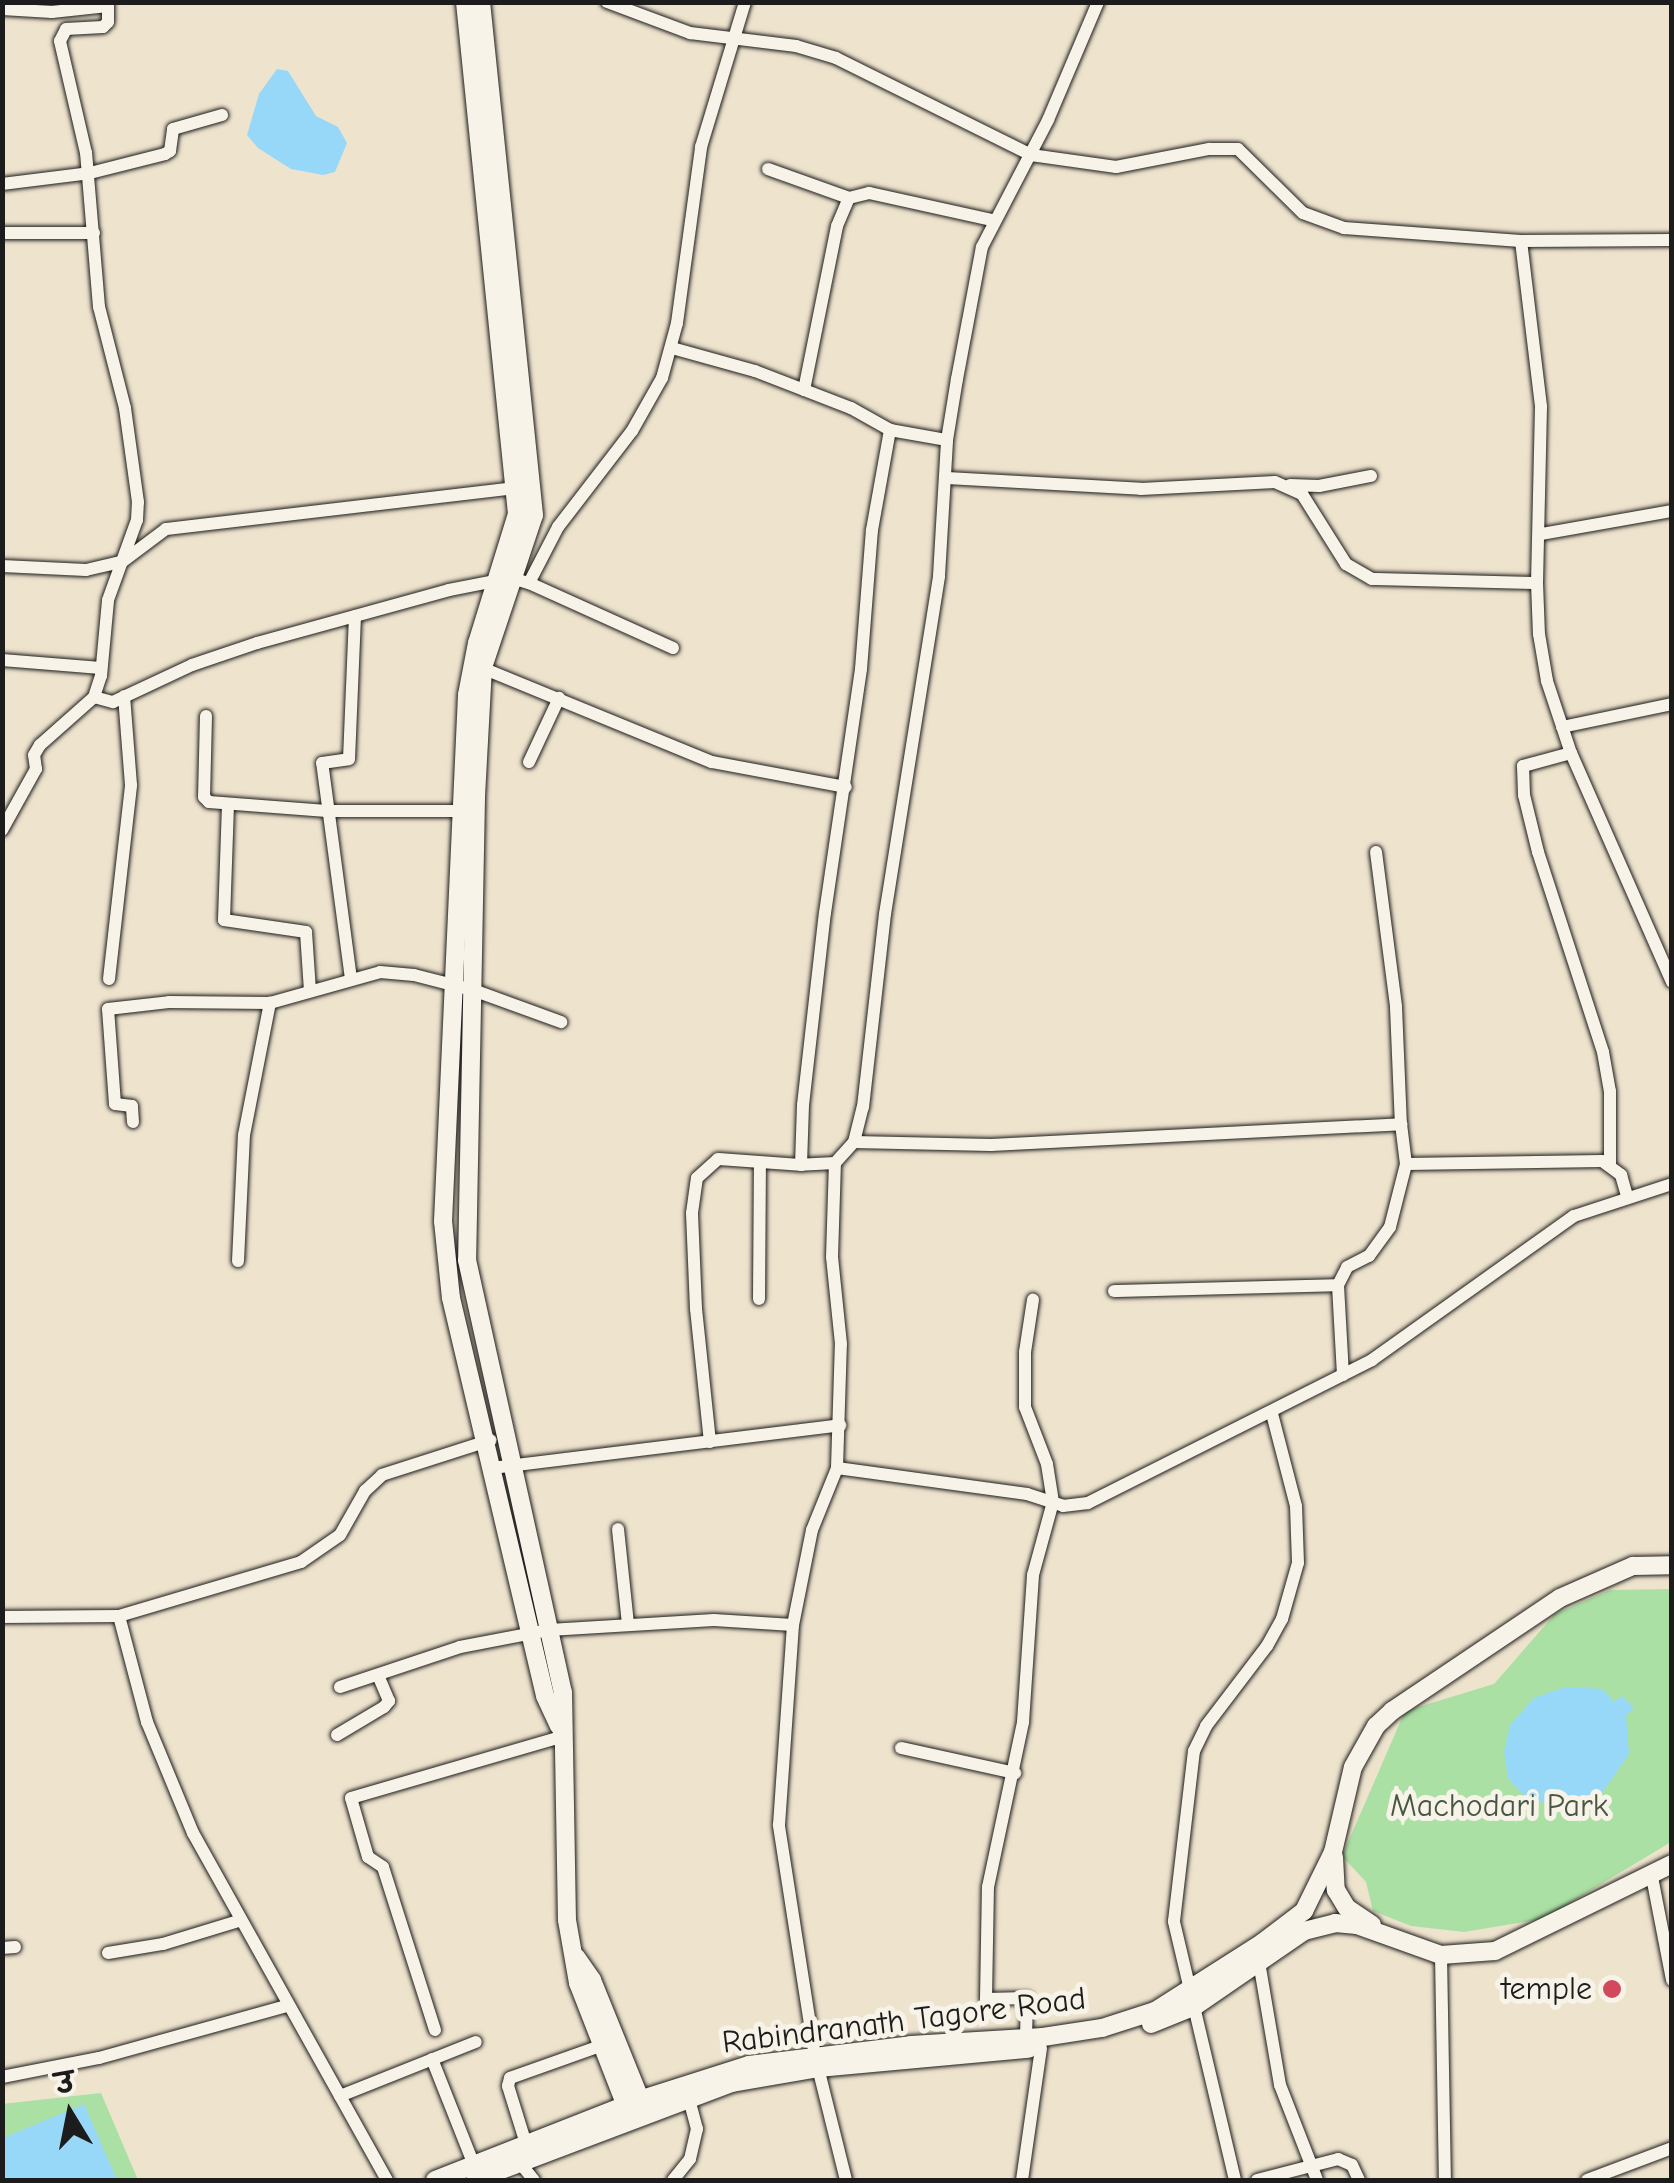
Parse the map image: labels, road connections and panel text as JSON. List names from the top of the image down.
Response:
{
  "streets": {
    "street": ["Rabindranath Tagore Road"]
  },
  "parks": ["Machodari Park"],
  "places": ["temple"],
  "north": "top"
}
